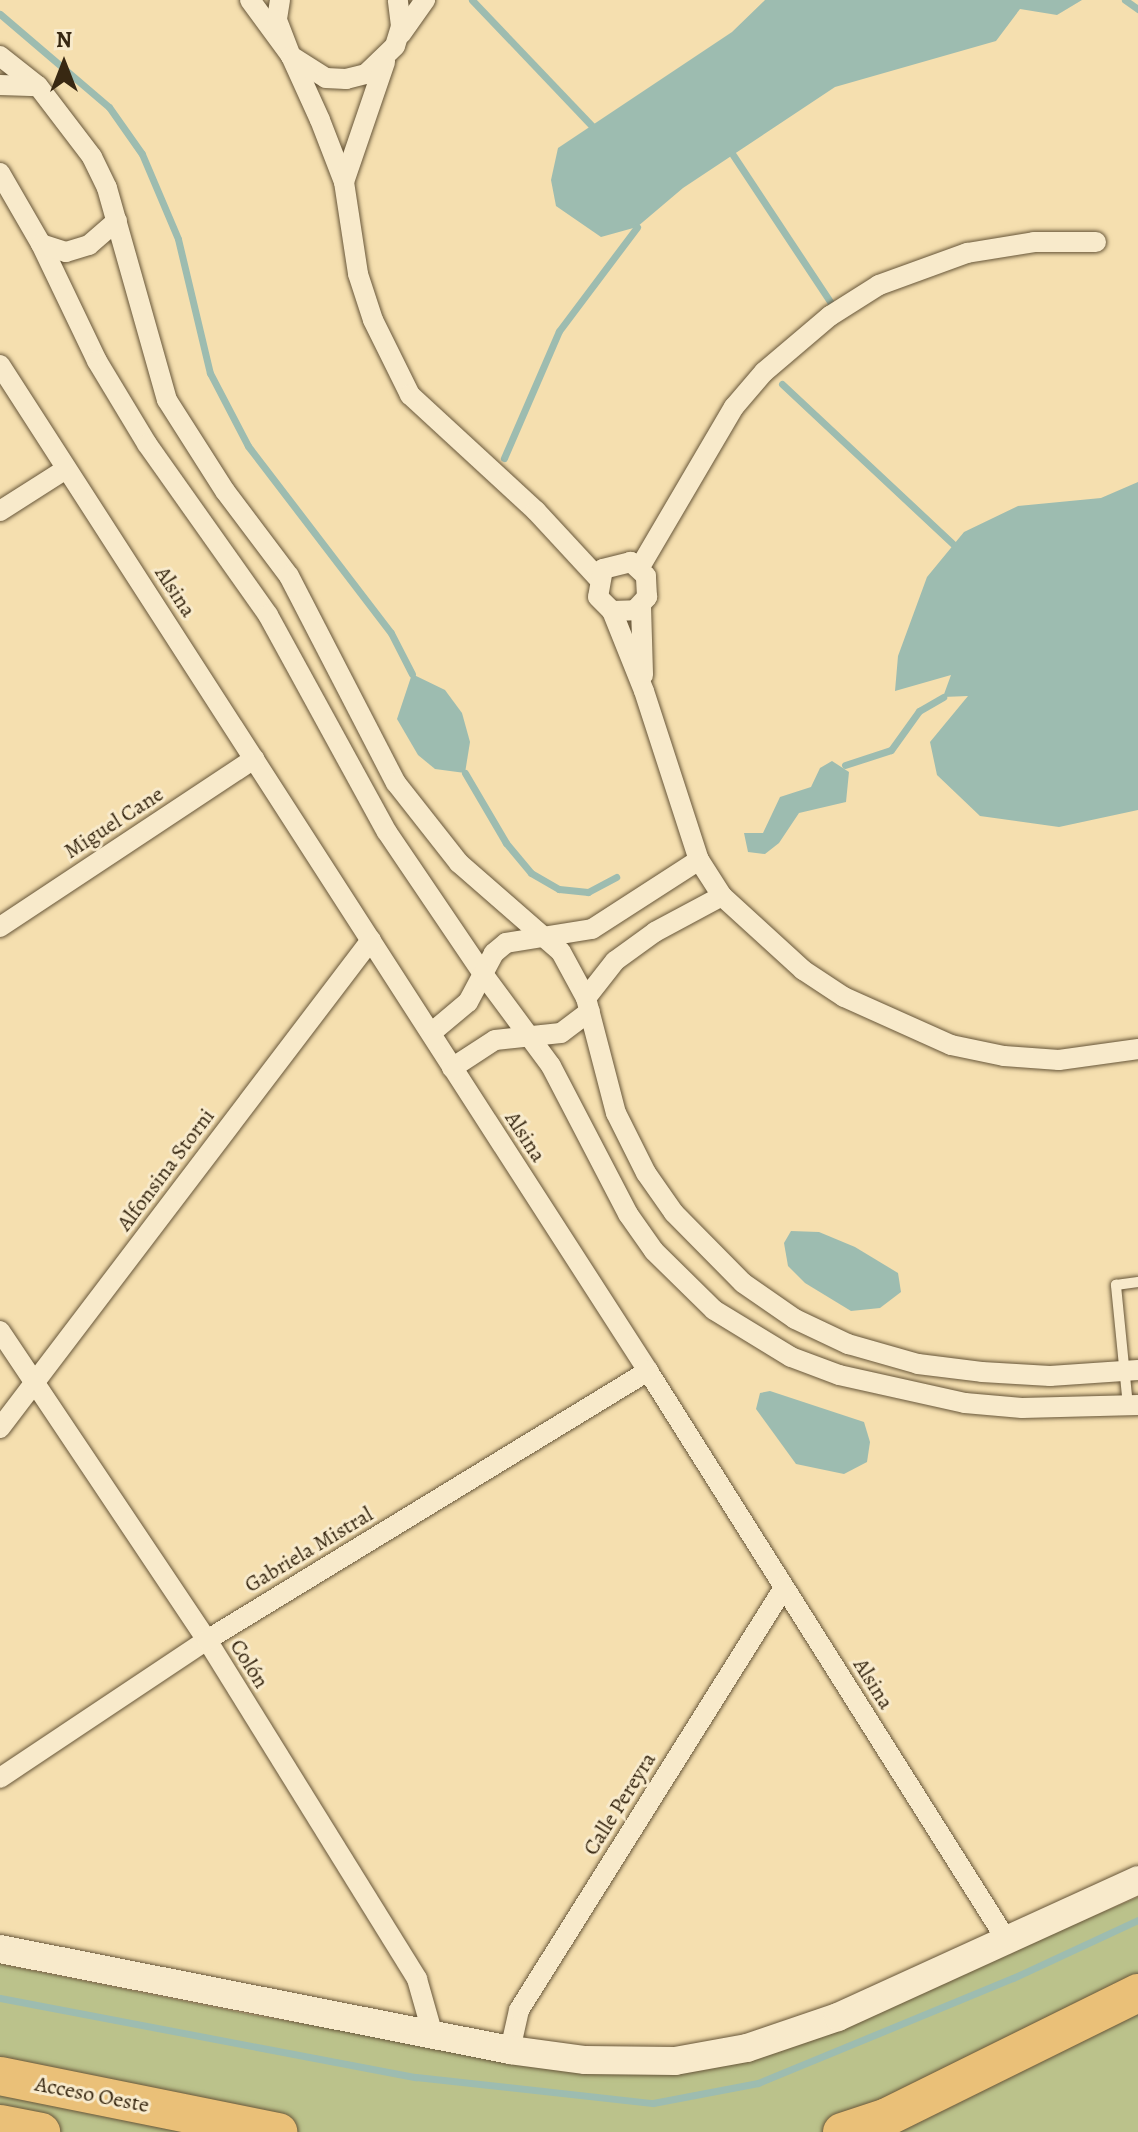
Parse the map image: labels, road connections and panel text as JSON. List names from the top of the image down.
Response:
{
  "streets": {
    "highway": ["Acceso Oeste"],
    "street": [
      "Alsina",
      "Miguel Cane",
      "Alfonsina Storni",
      "Gabriela Mistral",
      "Colón",
      "Calle Pereyra"
    ]
  },
  "crossings": [
    ["Alsina", "Miguel Cane"],
    ["Alsina", "Alfonsina Storni"],
    ["Alsina", "Gabriela Mistral"],
    ["Alsina", "Calle Pereyra"],
    ["Alfonsina Storni", "Colón"],
    ["Gabriela Mistral", "Colón"]
  ],
  "north": "top"
}
